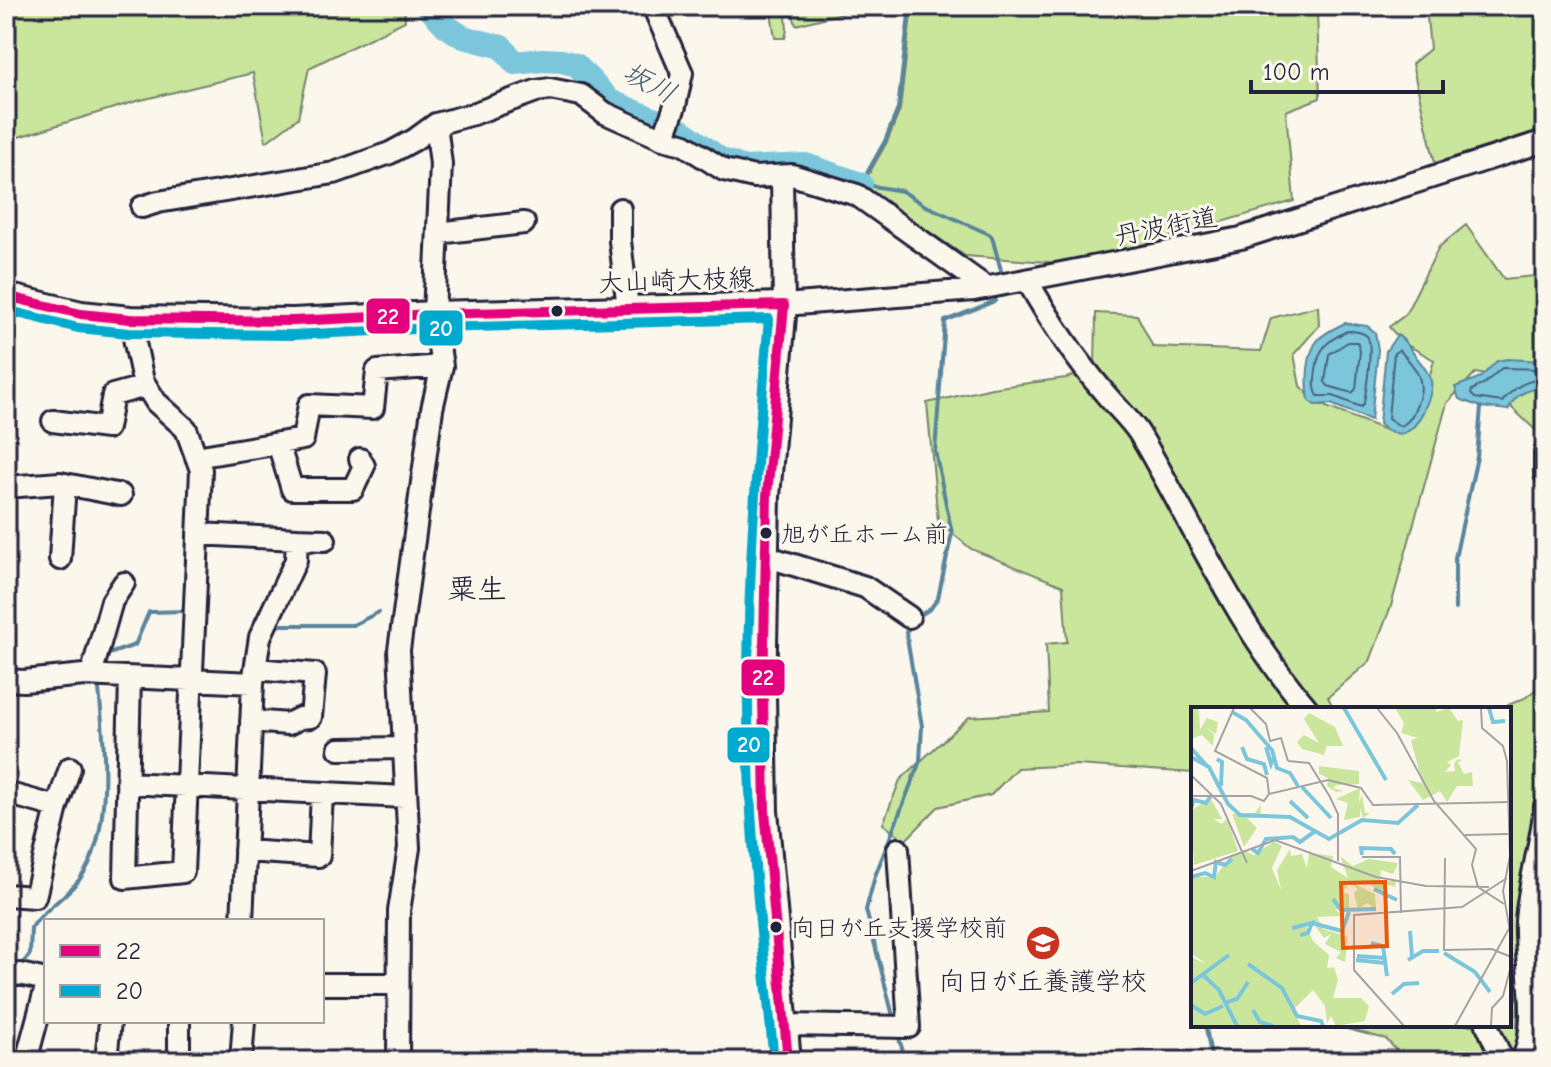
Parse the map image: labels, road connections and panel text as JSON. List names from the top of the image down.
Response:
{
  "streets": {
    "main road": ["大山崎大枝線"],
    "street": ["丹波街道"]
  },
  "crossings": [
    ["丹波街道", "大山崎大枝線"]
  ],
  "districts": ["粟生"],
  "water": ["坂川"],
  "places": {
    "other": ["旭が丘ホーム前", "向日が丘支援学校前"],
    "school or university": ["向日が丘養護学校"]
  },
  "lines": ["transit line 22", "transit line 20"],
  "legend": ["22", "20"],
  "scale_bar": "100 m"
}
